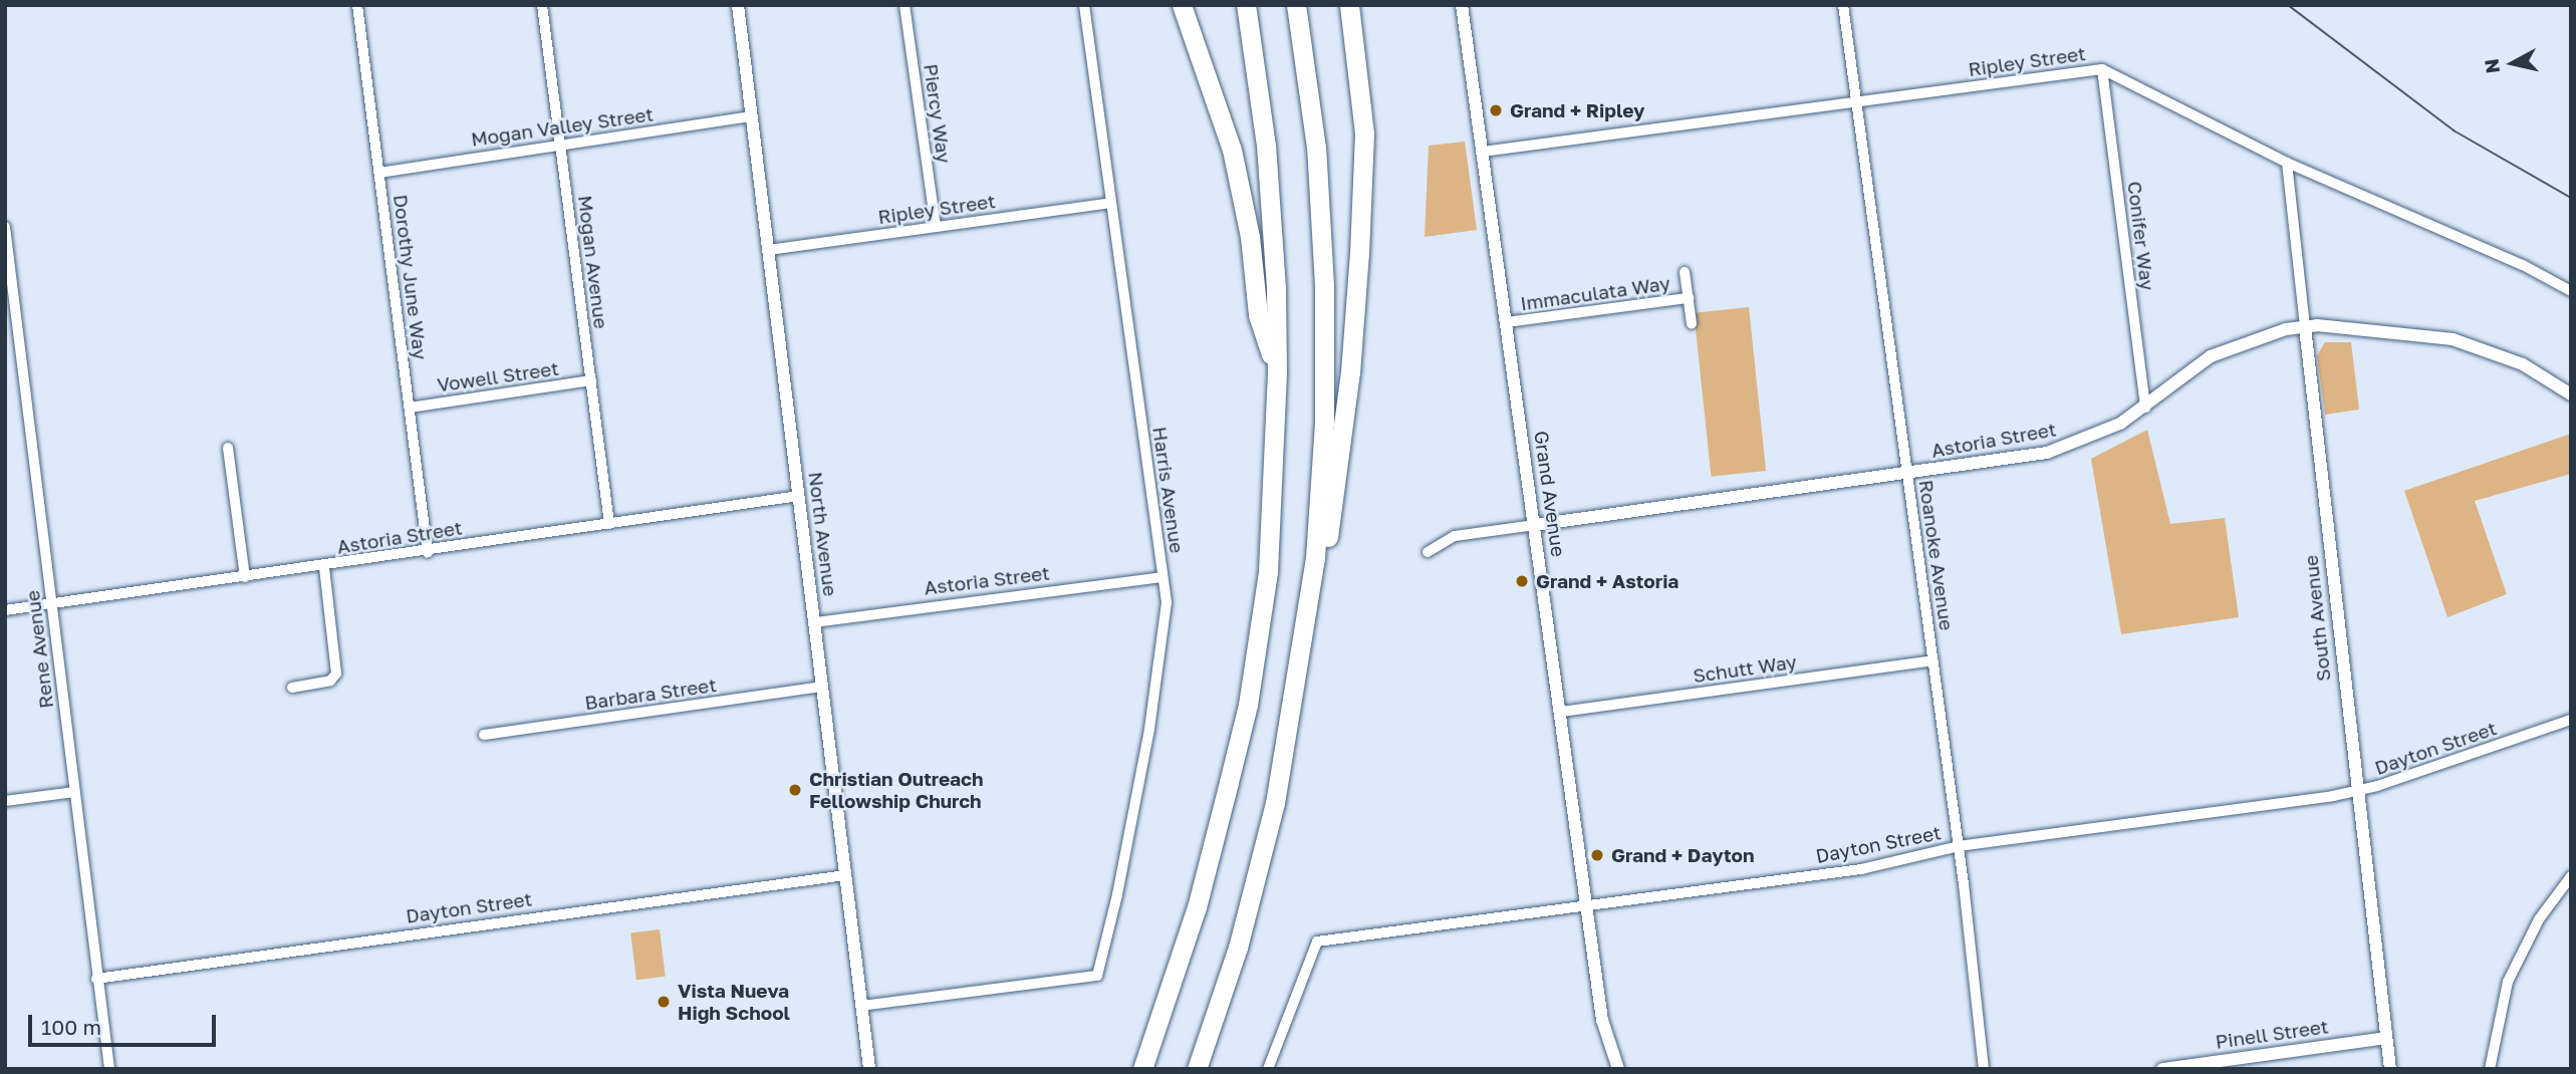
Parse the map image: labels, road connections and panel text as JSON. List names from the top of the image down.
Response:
{
  "streets": {
    "street": [
      "Ripley Street",
      "Piercy Way",
      "Mogan Valley Street",
      "Conifer Way",
      "Mogan Avenue",
      "Dorothy June Way",
      "Immaculata Way",
      "Vowell Street",
      "Astoria Street",
      "Harris Avenue",
      "Grand Avenue",
      "North Avenue",
      "Roanoke Avenue",
      "South Avenue",
      "Rene Avenue",
      "Schutt Way",
      "Barbara Street",
      "Dayton Street",
      "Pinell Street"
    ]
  },
  "crossings": [
    ["Ripley Street", "Piercy Way"],
    ["Ripley Street", "Conifer Way"],
    ["Ripley Street", "Harris Avenue"],
    ["Ripley Street", "Grand Avenue"],
    ["Ripley Street", "North Avenue"],
    ["Ripley Street", "Roanoke Avenue"],
    ["Ripley Street", "South Avenue"],
    ["Mogan Valley Street", "Mogan Avenue"],
    ["Mogan Valley Street", "Dorothy June Way"],
    ["Mogan Valley Street", "North Avenue"],
    ["Conifer Way", "Astoria Street"],
    ["Mogan Avenue", "Vowell Street"],
    ["Mogan Avenue", "Astoria Street"],
    ["Dorothy June Way", "Vowell Street"],
    ["Dorothy June Way", "Astoria Street"],
    ["Immaculata Way", "Grand Avenue"],
    ["Astoria Street", "Harris Avenue"],
    ["Astoria Street", "Grand Avenue"],
    ["Astoria Street", "North Avenue"],
    ["Astoria Street", "Roanoke Avenue"],
    ["Astoria Street", "South Avenue"],
    ["Astoria Street", "Rene Avenue"],
    ["Harris Avenue", "North Avenue"],
    ["Grand Avenue", "Schutt Way"],
    ["Grand Avenue", "Dayton Street"],
    ["North Avenue", "Barbara Street"],
    ["North Avenue", "Dayton Street"],
    ["Roanoke Avenue", "Schutt Way"],
    ["Roanoke Avenue", "Dayton Street"],
    ["South Avenue", "Dayton Street"],
    ["South Avenue", "Pinell Street"],
    ["Rene Avenue", "Dayton Street"]
  ],
  "places": [
    "Grand + Ripley",
    "Grand + Astoria",
    "Christian Outreach Fellowship Church",
    "Grand + Dayton",
    "Vista Nueva High School"
  ],
  "scale_bar": "100 m",
  "north": "left"
}
